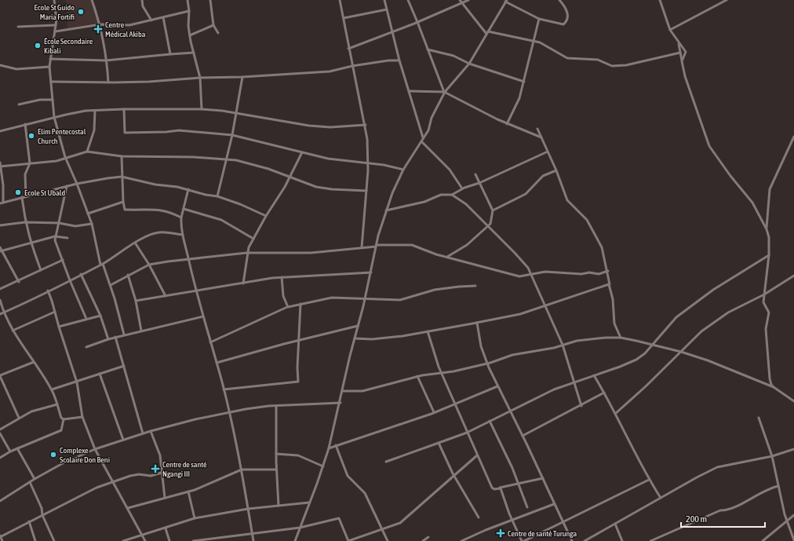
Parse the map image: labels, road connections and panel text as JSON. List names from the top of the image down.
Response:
{
  "places": {
    "other": [
      "Ecole St Guido Maria Fortifi",
      "École Secondaire Kibali",
      "Elim Pentecostal Church",
      "Ecole St Ubald",
      "Complexe Scolaire Don Beni"
    ],
    "health": ["Centre Médical Akiba", "Centre de santé Ngangi III", "Centre de santé Turunga"]
  },
  "scale_bar": "200 m"
}
